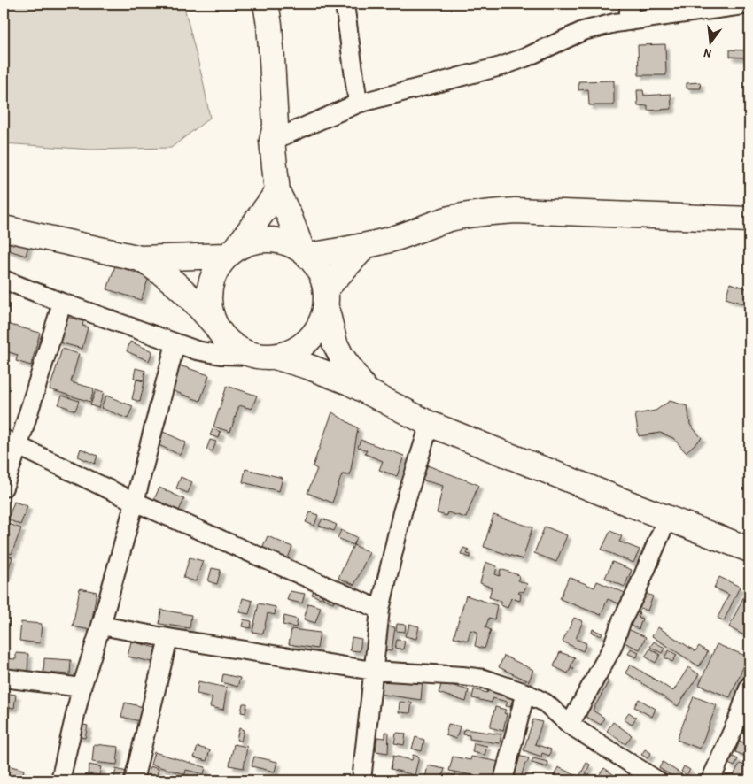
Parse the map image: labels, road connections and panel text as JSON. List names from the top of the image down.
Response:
{
  "north": "bottom"
}
